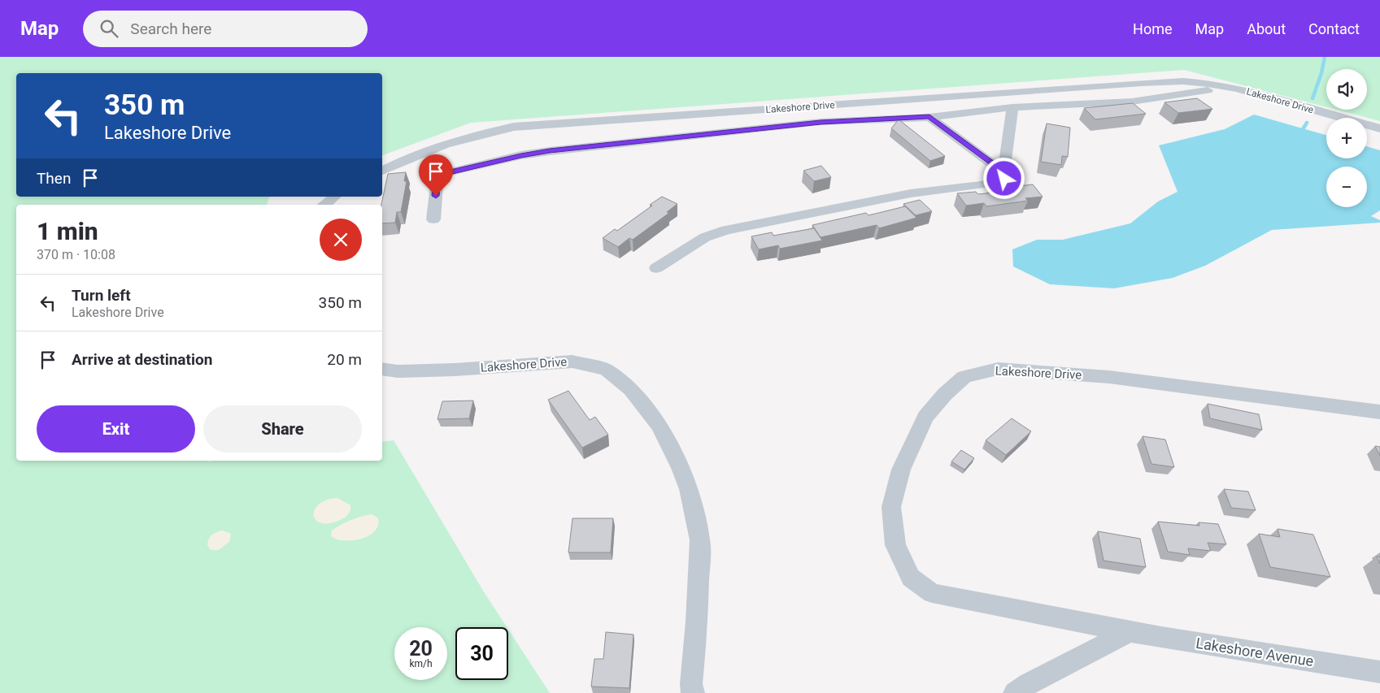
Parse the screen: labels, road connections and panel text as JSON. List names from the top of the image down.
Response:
{
  "streets": {
    "street": ["Lakeshore Drive", "Lakeshore Avenue"]
  },
  "crossings": [
    ["Lakeshore Drive", "Lakeshore Avenue"]
  ],
  "page": {
    "header": "Map",
    "search": "Search here",
    "nav": [
      "Home",
      "Map",
      "About",
      "Contact"
    ],
    "map_buttons": ["+", "−"],
    "turn": ["350 m", "Lakeshore Drive"],
    "then": "Then",
    "heading": ["1 min", "370 m · 10:08"],
    "list": [
      {
        "name": "Turn left",
        "note": "Lakeshore Drive",
        "value": "350 m"
      },
      {
        "name": "Arrive at destination",
        "value": "20 m"
      }
    ],
    "buttons": ["Exit", "Share"],
    "speed": "20 km/h",
    "limit": "30"
  }
}
